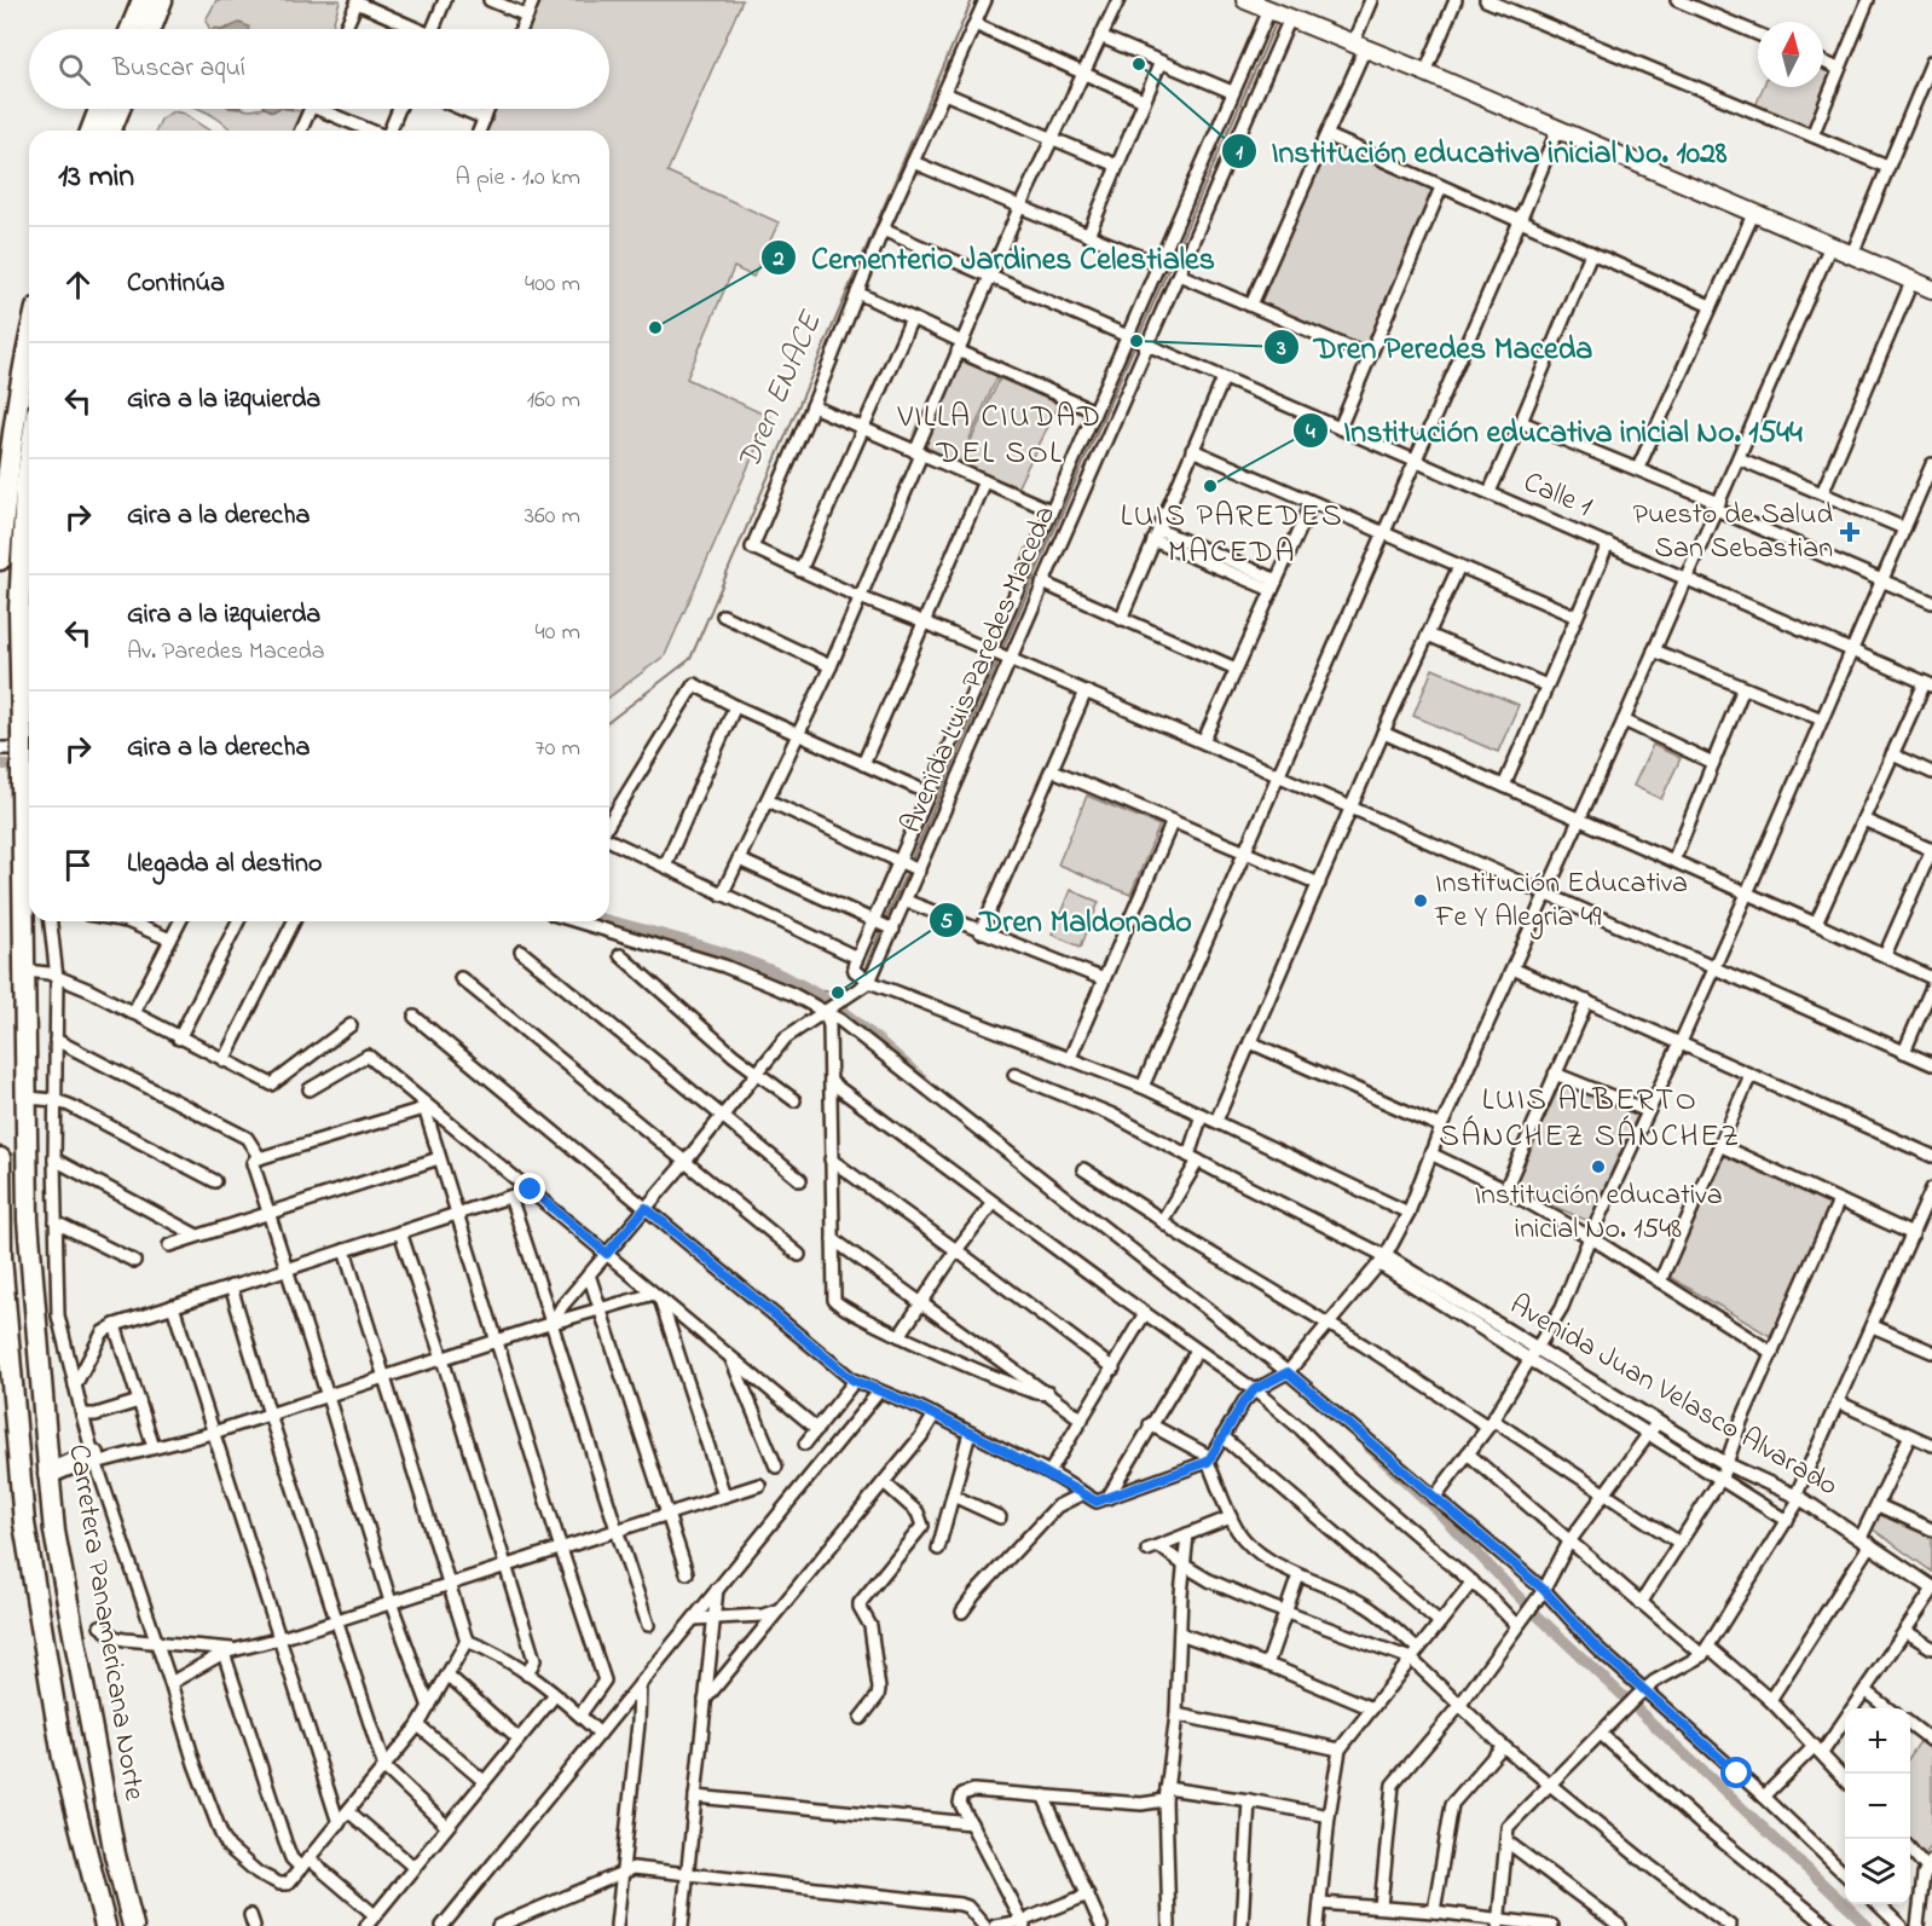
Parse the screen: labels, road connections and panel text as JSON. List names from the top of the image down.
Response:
{
  "streets": {
    "highway": ["Carretera Panamericana Norte"],
    "street": ["Calle 1", "Avenida Luis Paredes Maceda", "Avenida Juan Velasco Alvarado"]
  },
  "crossings": [
    ["Calle 1", "Avenida Luis Paredes Maceda"]
  ],
  "districts": ["VILLA CIUDAD DEL SOL", "LUIS PAREDES MACEDA", "LUIS ALBERTO SÁNCHEZ SÁNCHEZ"],
  "water": ["Dren ENACE"],
  "places": {
    "other": [
      "Institución educativa inicial No. 1028",
      "Cementerio Jardines Celestiales",
      "Dren Peredes Maceda",
      "Institución educativa inicial No. 1544",
      "Institución Educativa Fe Y Alegria 49",
      "Dren Maldonado",
      "Institución educativa inicial No. 1548"
    ],
    "health": ["Puesto de Salud San Sebastian"]
  },
  "north": "top",
  "page": {
    "search": "Buscar aquí",
    "heading": ["13 min", "A pie · 1.0 km"],
    "list": [
      ["Continúa", "400 m"],
      ["Gira a la izquierda", "160 m"],
      ["Gira a la derecha", "360 m"],
      ["Gira a la izquierda", "Av. Paredes Maceda", "40 m"],
      ["Gira a la derecha", "70 m"],
      "Llegada al destino"
    ],
    "map_buttons": ["+", "−"]
  }
}
